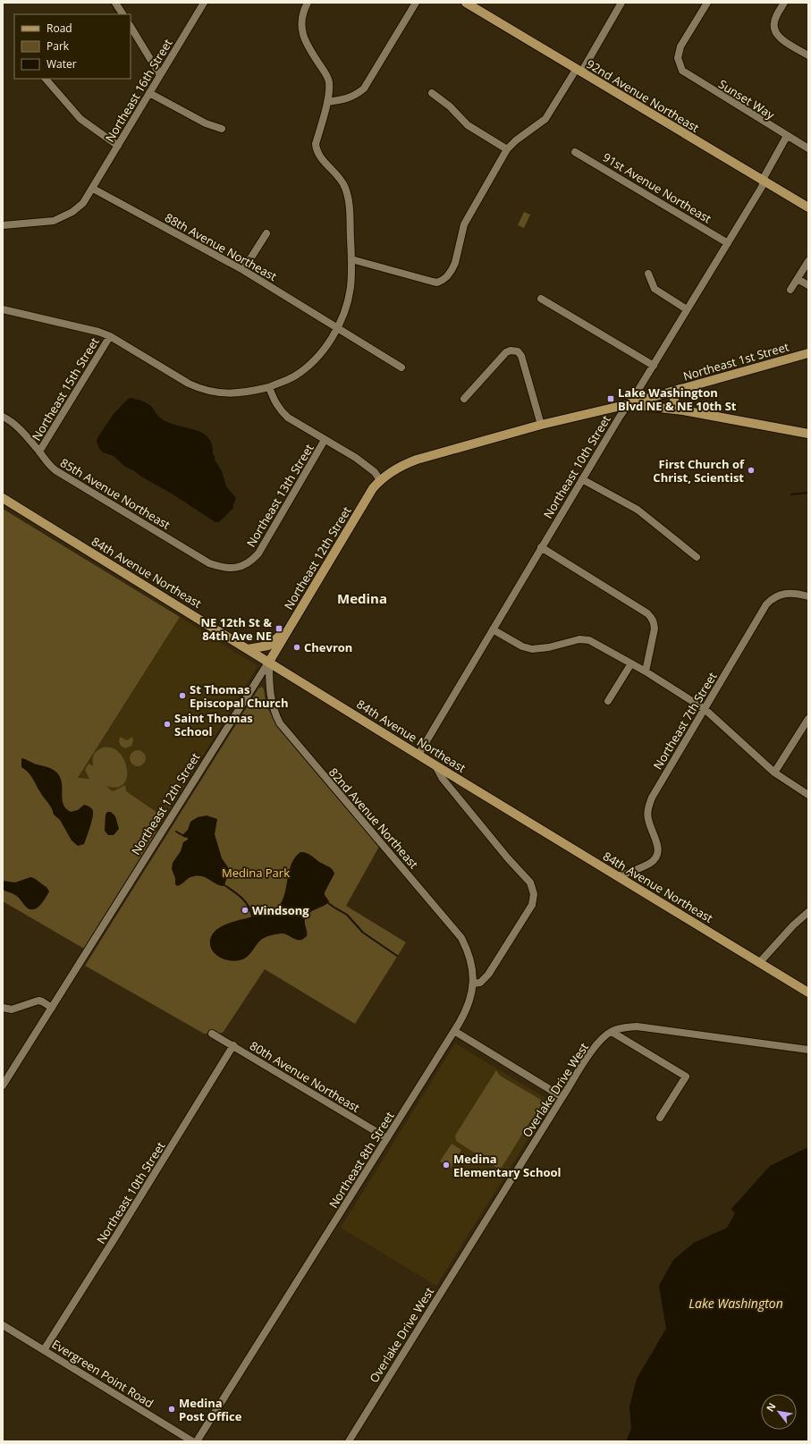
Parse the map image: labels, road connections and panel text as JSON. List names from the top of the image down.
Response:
{
  "streets": {
    "main road": [
      "92nd Avenue Northeast",
      "Northeast 1st Street",
      "Northeast 12th Street",
      "84th Avenue Northeast"
    ],
    "street": [
      "Northeast 16th Street",
      "Sunset Way",
      "91st Avenue Northeast",
      "88th Avenue Northeast",
      "Northeast 15th Street",
      "Northeast 10th Street",
      "85th Avenue Northeast",
      "Northeast 13th Street",
      "Northeast 7th Street",
      "82nd Avenue Northeast",
      "80th Avenue Northeast",
      "Overlake Drive West",
      "Northeast 8th Street",
      "Evergreen Point Road"
    ]
  },
  "crossings": [
    ["Northeast 16th Street", "88th Avenue Northeast"],
    ["92nd Avenue Northeast", "Northeast 10th Street"],
    ["Sunset Way", "Northeast 10th Street"],
    ["91st Avenue Northeast", "Northeast 10th Street"],
    ["Northeast 1st Street", "Northeast 10th Street"],
    ["Northeast 1st Street", "Northeast 12th Street"],
    ["Northeast 15th Street", "85th Avenue Northeast"],
    ["Northeast 10th Street", "84th Avenue Northeast"],
    ["Northeast 10th Street", "80th Avenue Northeast"],
    ["Northeast 10th Street", "Evergreen Point Road"],
    ["85th Avenue Northeast", "Northeast 13th Street"],
    ["Northeast 12th Street", "84th Avenue Northeast"],
    ["Northeast 12th Street", "82nd Avenue Northeast"],
    ["84th Avenue Northeast", "Northeast 7th Street"],
    ["84th Avenue Northeast", "82nd Avenue Northeast"],
    ["82nd Avenue Northeast", "Northeast 8th Street"],
    ["80th Avenue Northeast", "Northeast 8th Street"]
  ],
  "districts": ["Medina"],
  "water": ["Lake Washington"],
  "parks": ["Medina Park"],
  "places": {
    "transit": ["Lake Washington Blvd NE & NE 10th St", "NE 12th St & 84th Ave NE"],
    "other": [
      "First Church of Christ, Scientist",
      "Chevron",
      "St Thomas Episcopal Church",
      "Saint Thomas School",
      "Windsong",
      "Medina Elementary School",
      "Medina Post Office"
    ]
  },
  "legend": ["Road", "Park", "Water"],
  "north": "top left"
}
